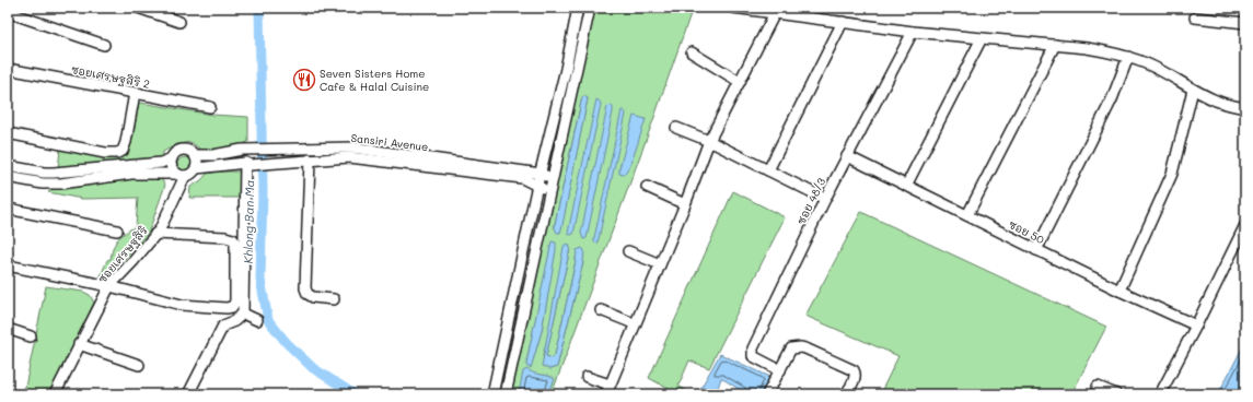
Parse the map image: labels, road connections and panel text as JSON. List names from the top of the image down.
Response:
{
  "streets": {
    "street": [
      "ซอยเศรษฐสิริ 2",
      "Sansiri Avenue",
      "ซอย 48/3",
      "ซอย 50",
      "ซอยเศรษฐสิริ"
    ]
  },
  "crossings": [
    ["Sansiri Avenue", "ซอยเศรษฐสิริ"],
    ["ซอย 48/3", "ซอย 50"]
  ],
  "water": ["Khlong Ban Ma"],
  "places": {
    "restaurant": ["Seven Sisters Home Cafe & Halal Cuisine"]
  }
}
